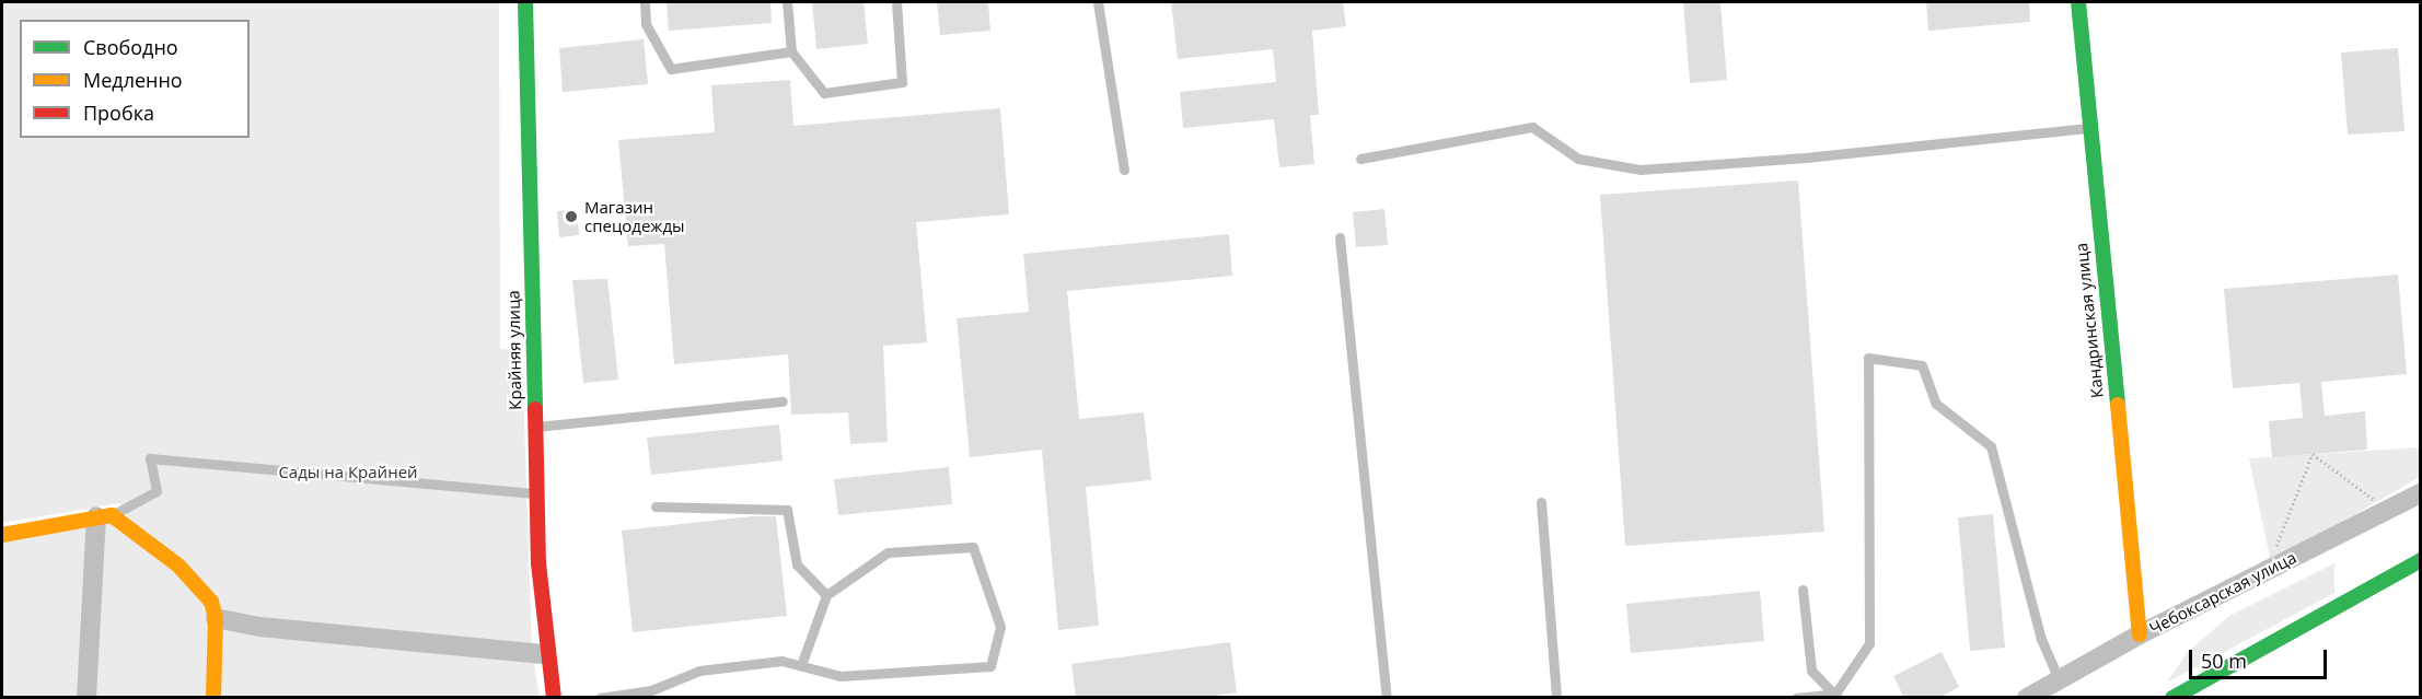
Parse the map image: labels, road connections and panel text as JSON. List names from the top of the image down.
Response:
{
  "streets": {
    "street": ["Кандринская улица", "Крайняя улица", "Чебоксарская улица"]
  },
  "crossings": [
    ["Кандринская улица", "Чебоксарская улица"]
  ],
  "parks": ["Сады на Крайней"],
  "places": ["Магазин спецодежды"],
  "legend": ["Свободно", "Медленно", "Пробка"],
  "scale_bar": "50 m"
}
